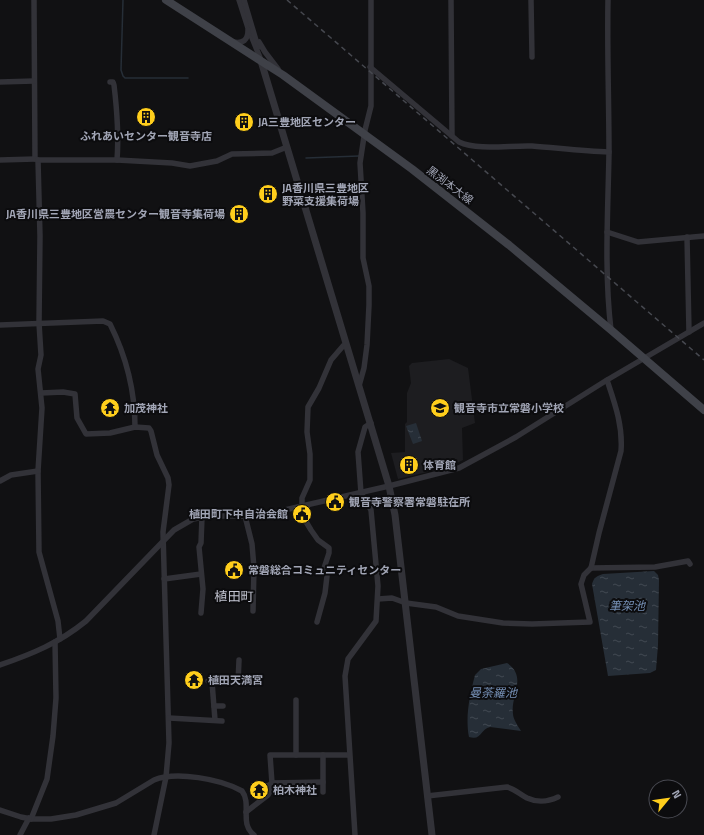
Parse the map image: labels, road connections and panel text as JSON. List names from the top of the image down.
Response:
{
  "streets": {
    "main road": ["黒渕本大線"]
  },
  "districts": ["植田町"],
  "water": ["筆架池", "曼荼羅池"],
  "places": {
    "building": [
      "ふれあいセンター観音寺店",
      "JA三豊地区センター",
      "JA香川県三豊地区 野菜支援集荷場",
      "JA香川県三豊地区営農センター観音寺集荷場",
      "体育館"
    ],
    "temple": ["加茂神社", "植田天満宮", "柏木神社"],
    "school or university": ["観音寺市立常磐小学校"],
    "public building": ["観音寺警察署常磐駐在所", "植田町下中自治会館", "常磐総合コミュニティセンター"]
  },
  "north": "top right"
}
